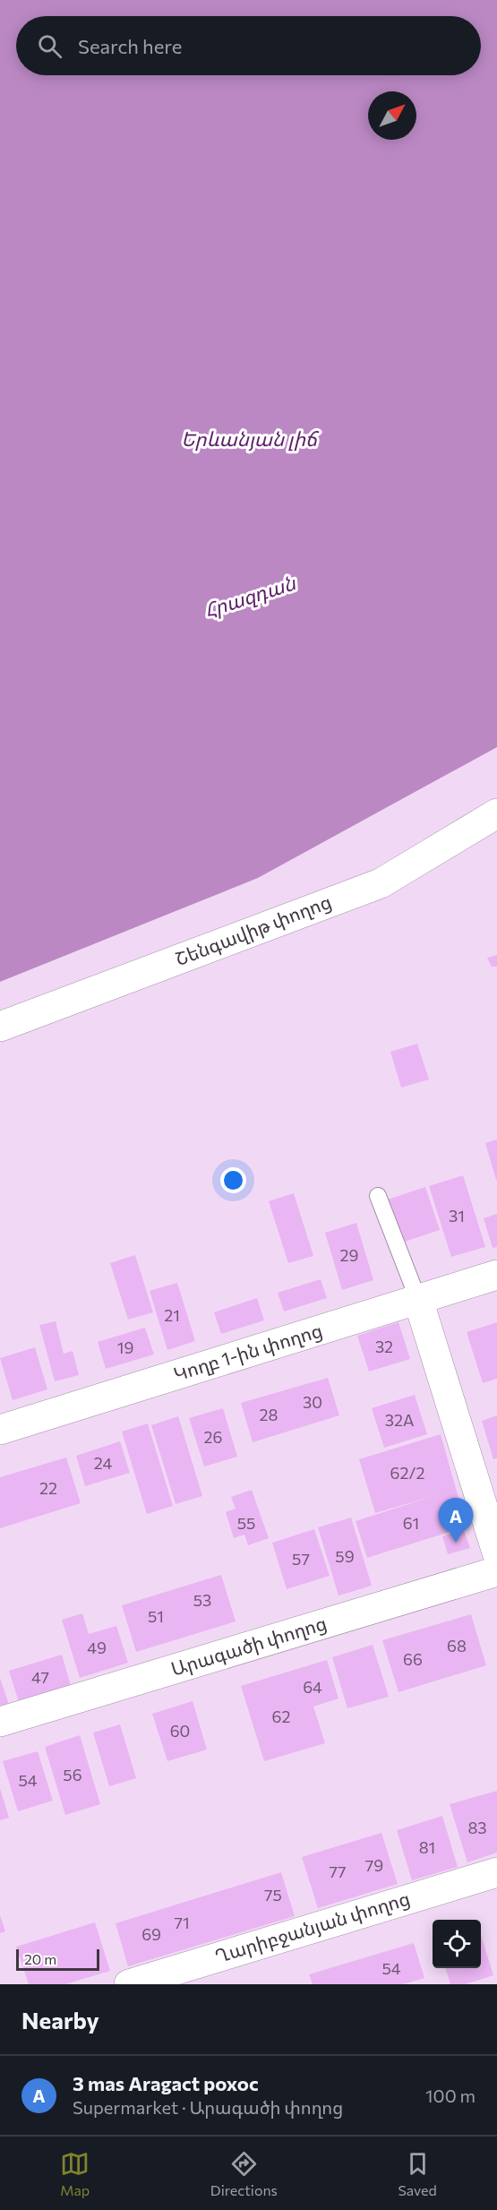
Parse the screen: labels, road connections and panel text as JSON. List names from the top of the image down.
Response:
{
  "streets": {
    "street": [
      "Շենգավիթ փողոց",
      "Կողբ 1-ին փողոց",
      "Արագածի փողոց",
      "Ղարիբջանյան փողոց"
    ]
  },
  "water": ["Երևանյան լիճ", "Հրազդան"],
  "house_numbers": [
    "31",
    "29",
    "21",
    "32",
    "19",
    "30",
    "28",
    "32A",
    "26",
    "24",
    "62/2",
    "22",
    "55",
    "61",
    "59",
    "57",
    "53",
    "51",
    "68",
    "49",
    "66",
    "47",
    "64",
    "62",
    "60",
    "56",
    "54",
    "83",
    "81",
    "79",
    "77",
    "75",
    "71",
    "69",
    "54"
  ],
  "scale_bar": "20 m",
  "north": "top right",
  "page": {
    "search": "Search here",
    "pins": "A",
    "scale": "20 m",
    "heading": "Nearby",
    "list": [
      {
        "mark": "A",
        "name": "3 mas Aragact poxoc",
        "note": "Supermarket · Արագածի փողոց",
        "value": "100 m"
      }
    ],
    "nav": ["Map", "Directions", "Saved"]
  }
}
